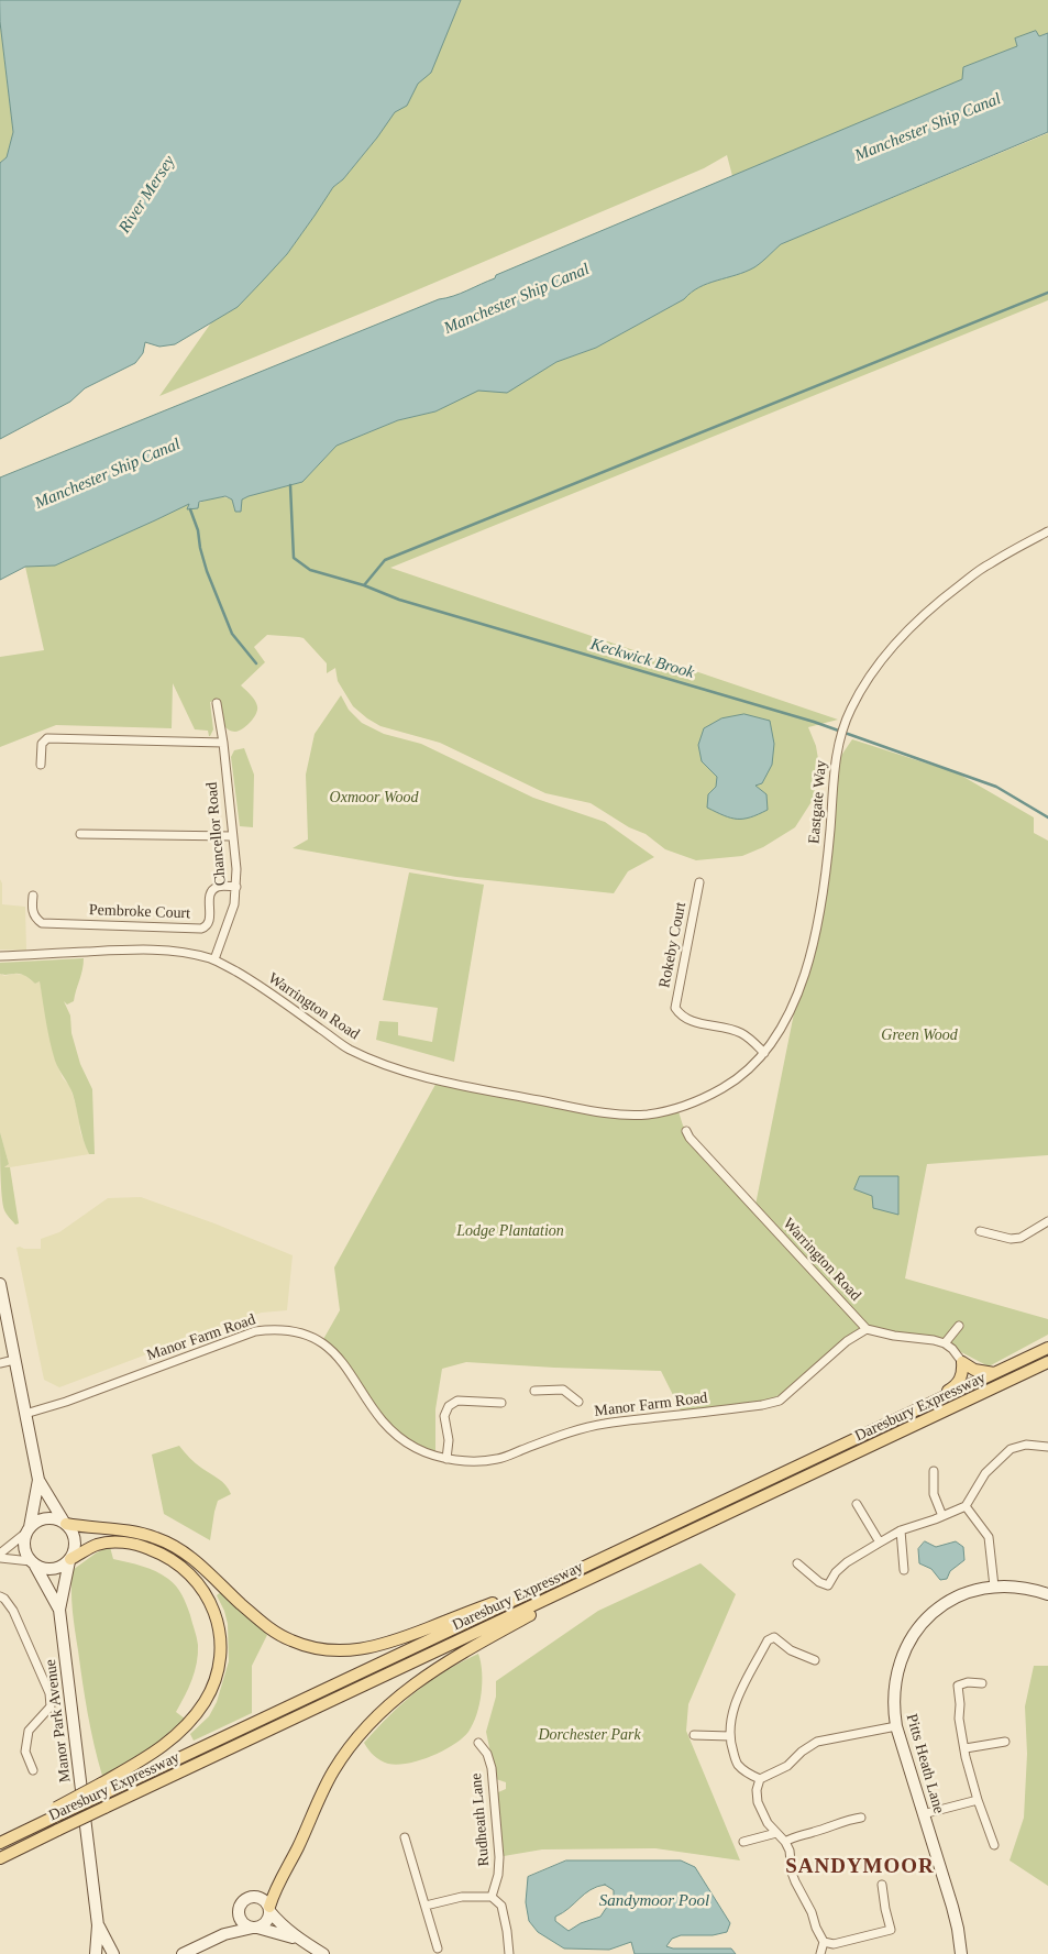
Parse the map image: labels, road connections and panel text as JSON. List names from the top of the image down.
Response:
{
  "streets": {
    "main road": ["Daresbury Expressway"],
    "street": [
      "Eastgate Way",
      "Chancellor Road",
      "Pembroke Court",
      "Rokeby Court",
      "Warrington Road",
      "Manor Farm Road",
      "Manor Park Avenue",
      "Pitts Heath Lane",
      "Rudheath Lane"
    ]
  },
  "crossings": [
    ["Eastgate Way", "Rokeby Court"],
    ["Eastgate Way", "Warrington Road"],
    ["Chancellor Road", "Pembroke Court"],
    ["Chancellor Road", "Warrington Road"],
    ["Warrington Road", "Manor Farm Road"]
  ],
  "districts": ["SANDYMOOR"],
  "water": [
    "Manchester Ship Canal",
    "River Mersey",
    "Keckwick Brook",
    "Sandymoor Pool"
  ],
  "parks": [
    "Oxmoor Wood",
    "Green Wood",
    "Lodge Plantation",
    "Dorchester Park"
  ]
}
